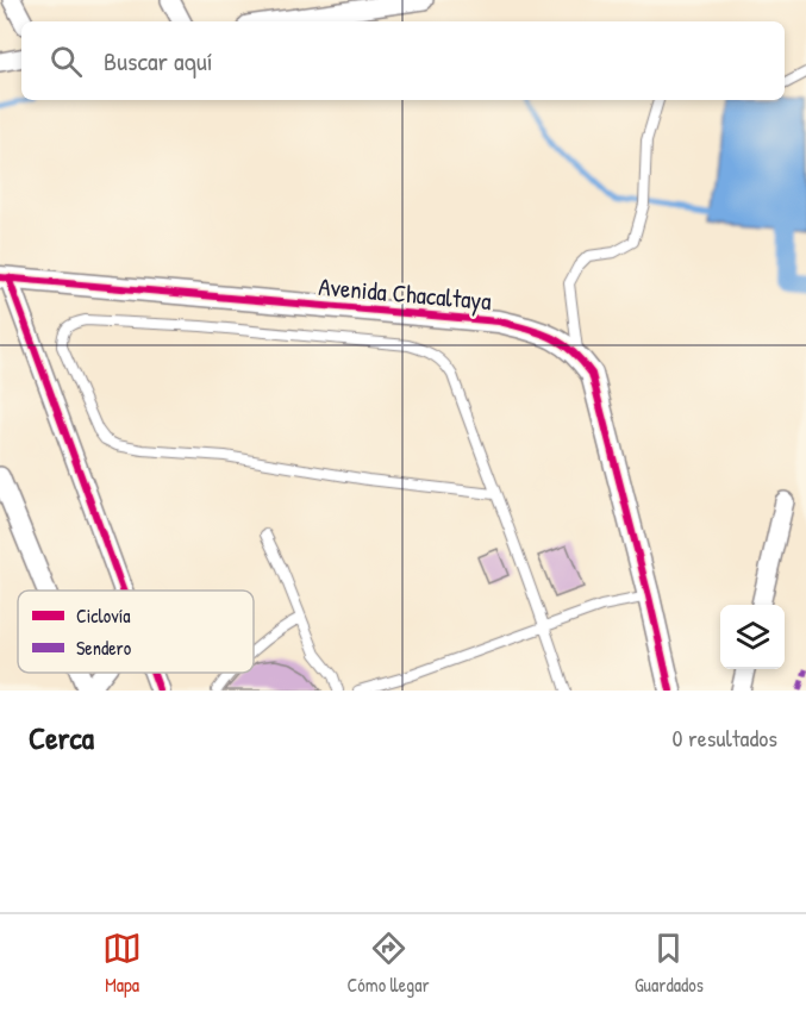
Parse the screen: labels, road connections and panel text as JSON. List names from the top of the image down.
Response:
{
  "streets": {
    "street": ["Avenida Chacaltaya"]
  },
  "legend": ["Ciclovía", "Sendero"],
  "page": {
    "search": "Buscar aquí",
    "heading": ["Cerca", "0 resultados"],
    "nav": ["Mapa", "Cómo llegar", "Guardados"]
  }
}
